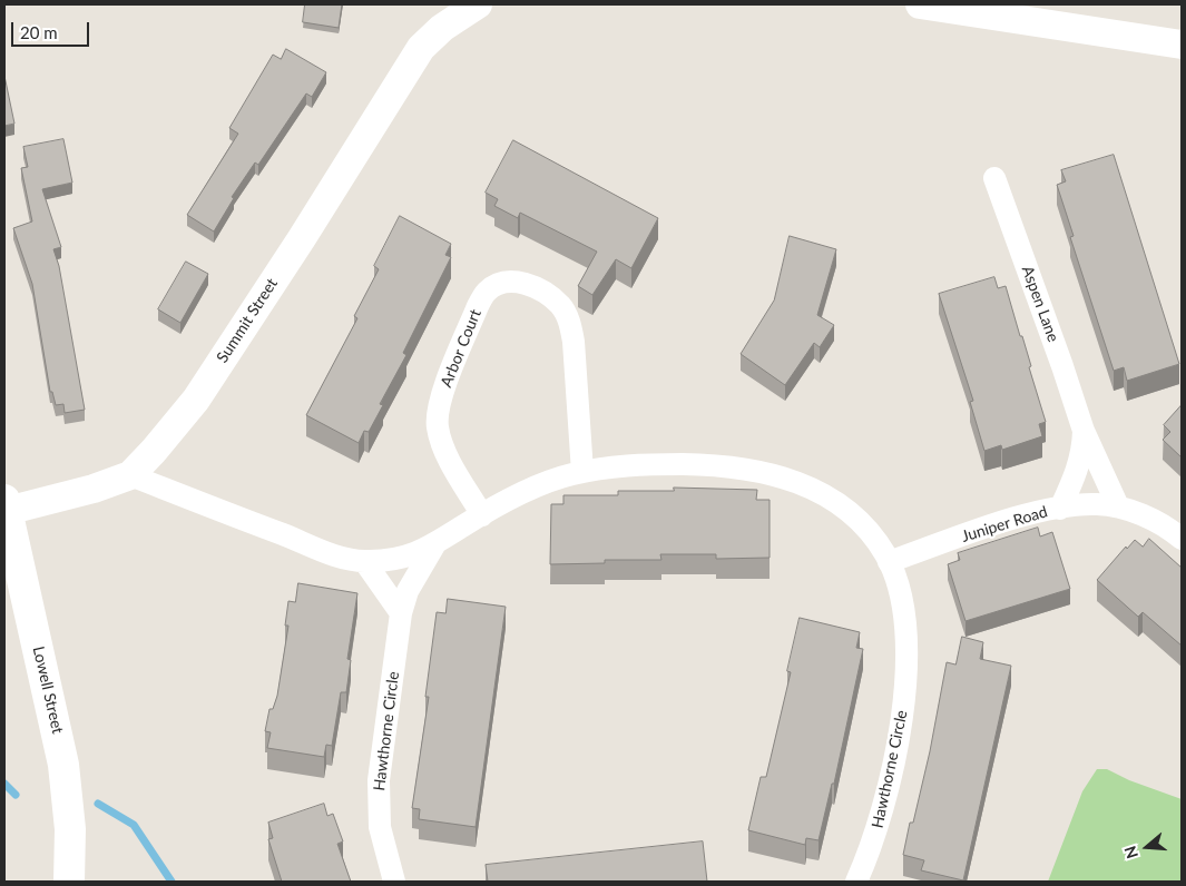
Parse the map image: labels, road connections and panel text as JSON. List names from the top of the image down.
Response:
{
  "streets": {
    "main road": ["Lowell Street"],
    "street": [
      "Aspen Lane",
      "Summit Street",
      "Arbor Court",
      "Juniper Road",
      "Hawthorne Circle"
    ]
  },
  "crossings": [
    ["Aspen Lane", "Juniper Road"],
    ["Summit Street", "Lowell Street"],
    ["Summit Street", "Hawthorne Circle"],
    ["Arbor Court", "Hawthorne Circle"],
    ["Juniper Road", "Hawthorne Circle"]
  ],
  "scale_bar": "20 m",
  "north": "left"
}
